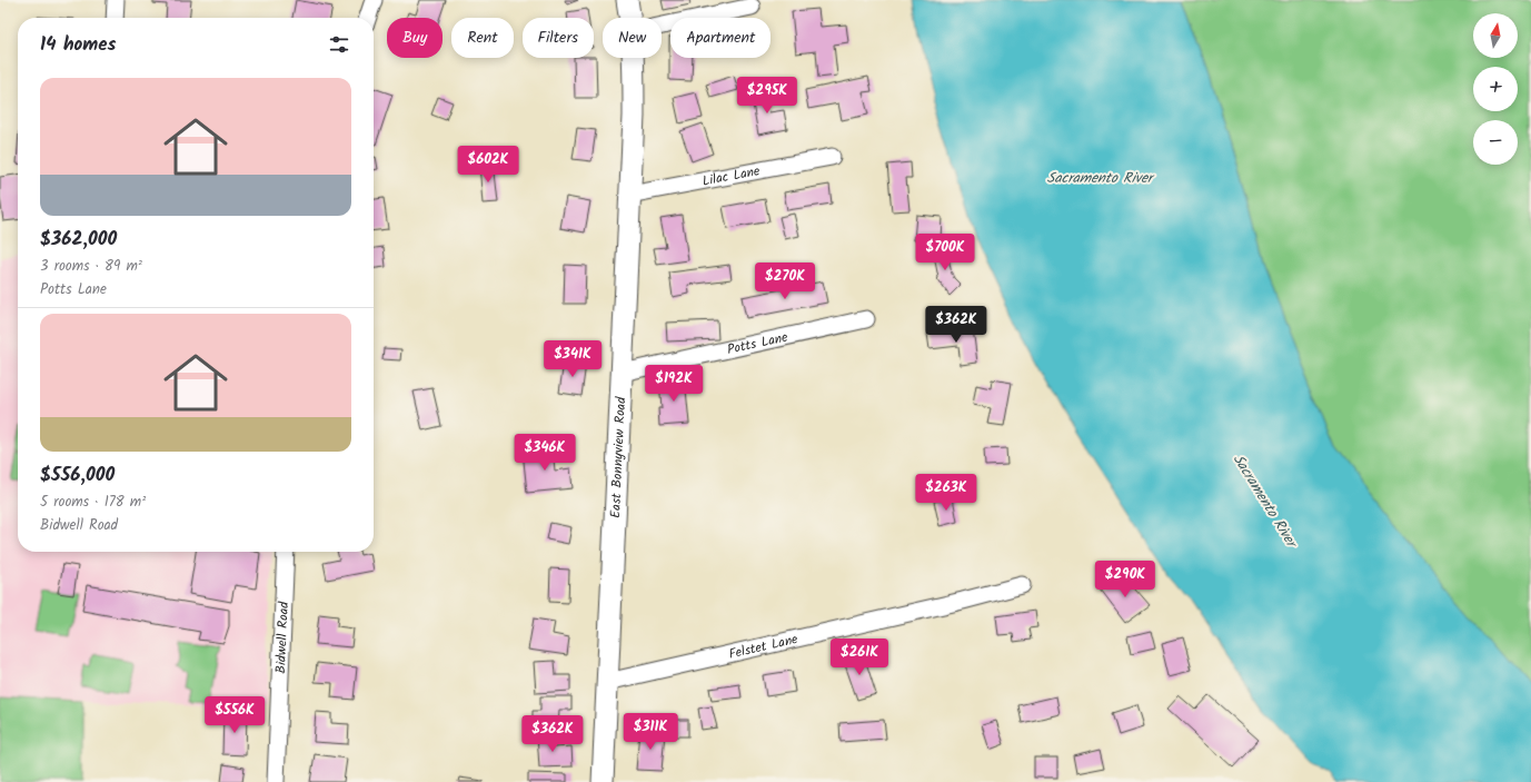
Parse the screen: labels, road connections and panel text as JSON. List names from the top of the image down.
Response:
{
  "streets": {
    "street": [
      "Lilac Lane",
      "Potts Lane",
      "East Bonnyview Road",
      "Bidwell Road",
      "Felstet Lane"
    ]
  },
  "crossings": [
    ["Lilac Lane", "East Bonnyview Road"],
    ["Potts Lane", "East Bonnyview Road"],
    ["East Bonnyview Road", "Felstet Lane"]
  ],
  "water": ["Sacramento River"],
  "north": "top",
  "page": {
    "map_buttons": ["+", "−"],
    "chip": [
      "Buy",
      "Rent",
      "Filters",
      "New",
      "Apartment"
    ],
    "heading": "14 homes",
    "list": [
      {
        "name": "$362,000",
        "note": "3 rooms · 89 m² · Potts Lane"
      },
      {
        "name": "$556,000",
        "note": "5 rooms · 178 m² · Bidwell Road"
      }
    ],
    "price": [
      "$295K",
      "$602K",
      "$700K",
      "$270K",
      "$362K",
      "$341K",
      "$192K",
      "$346K",
      "$263K",
      "$290K",
      "$261K",
      "$556K",
      "$311K",
      "$362K"
    ]
  }
}
